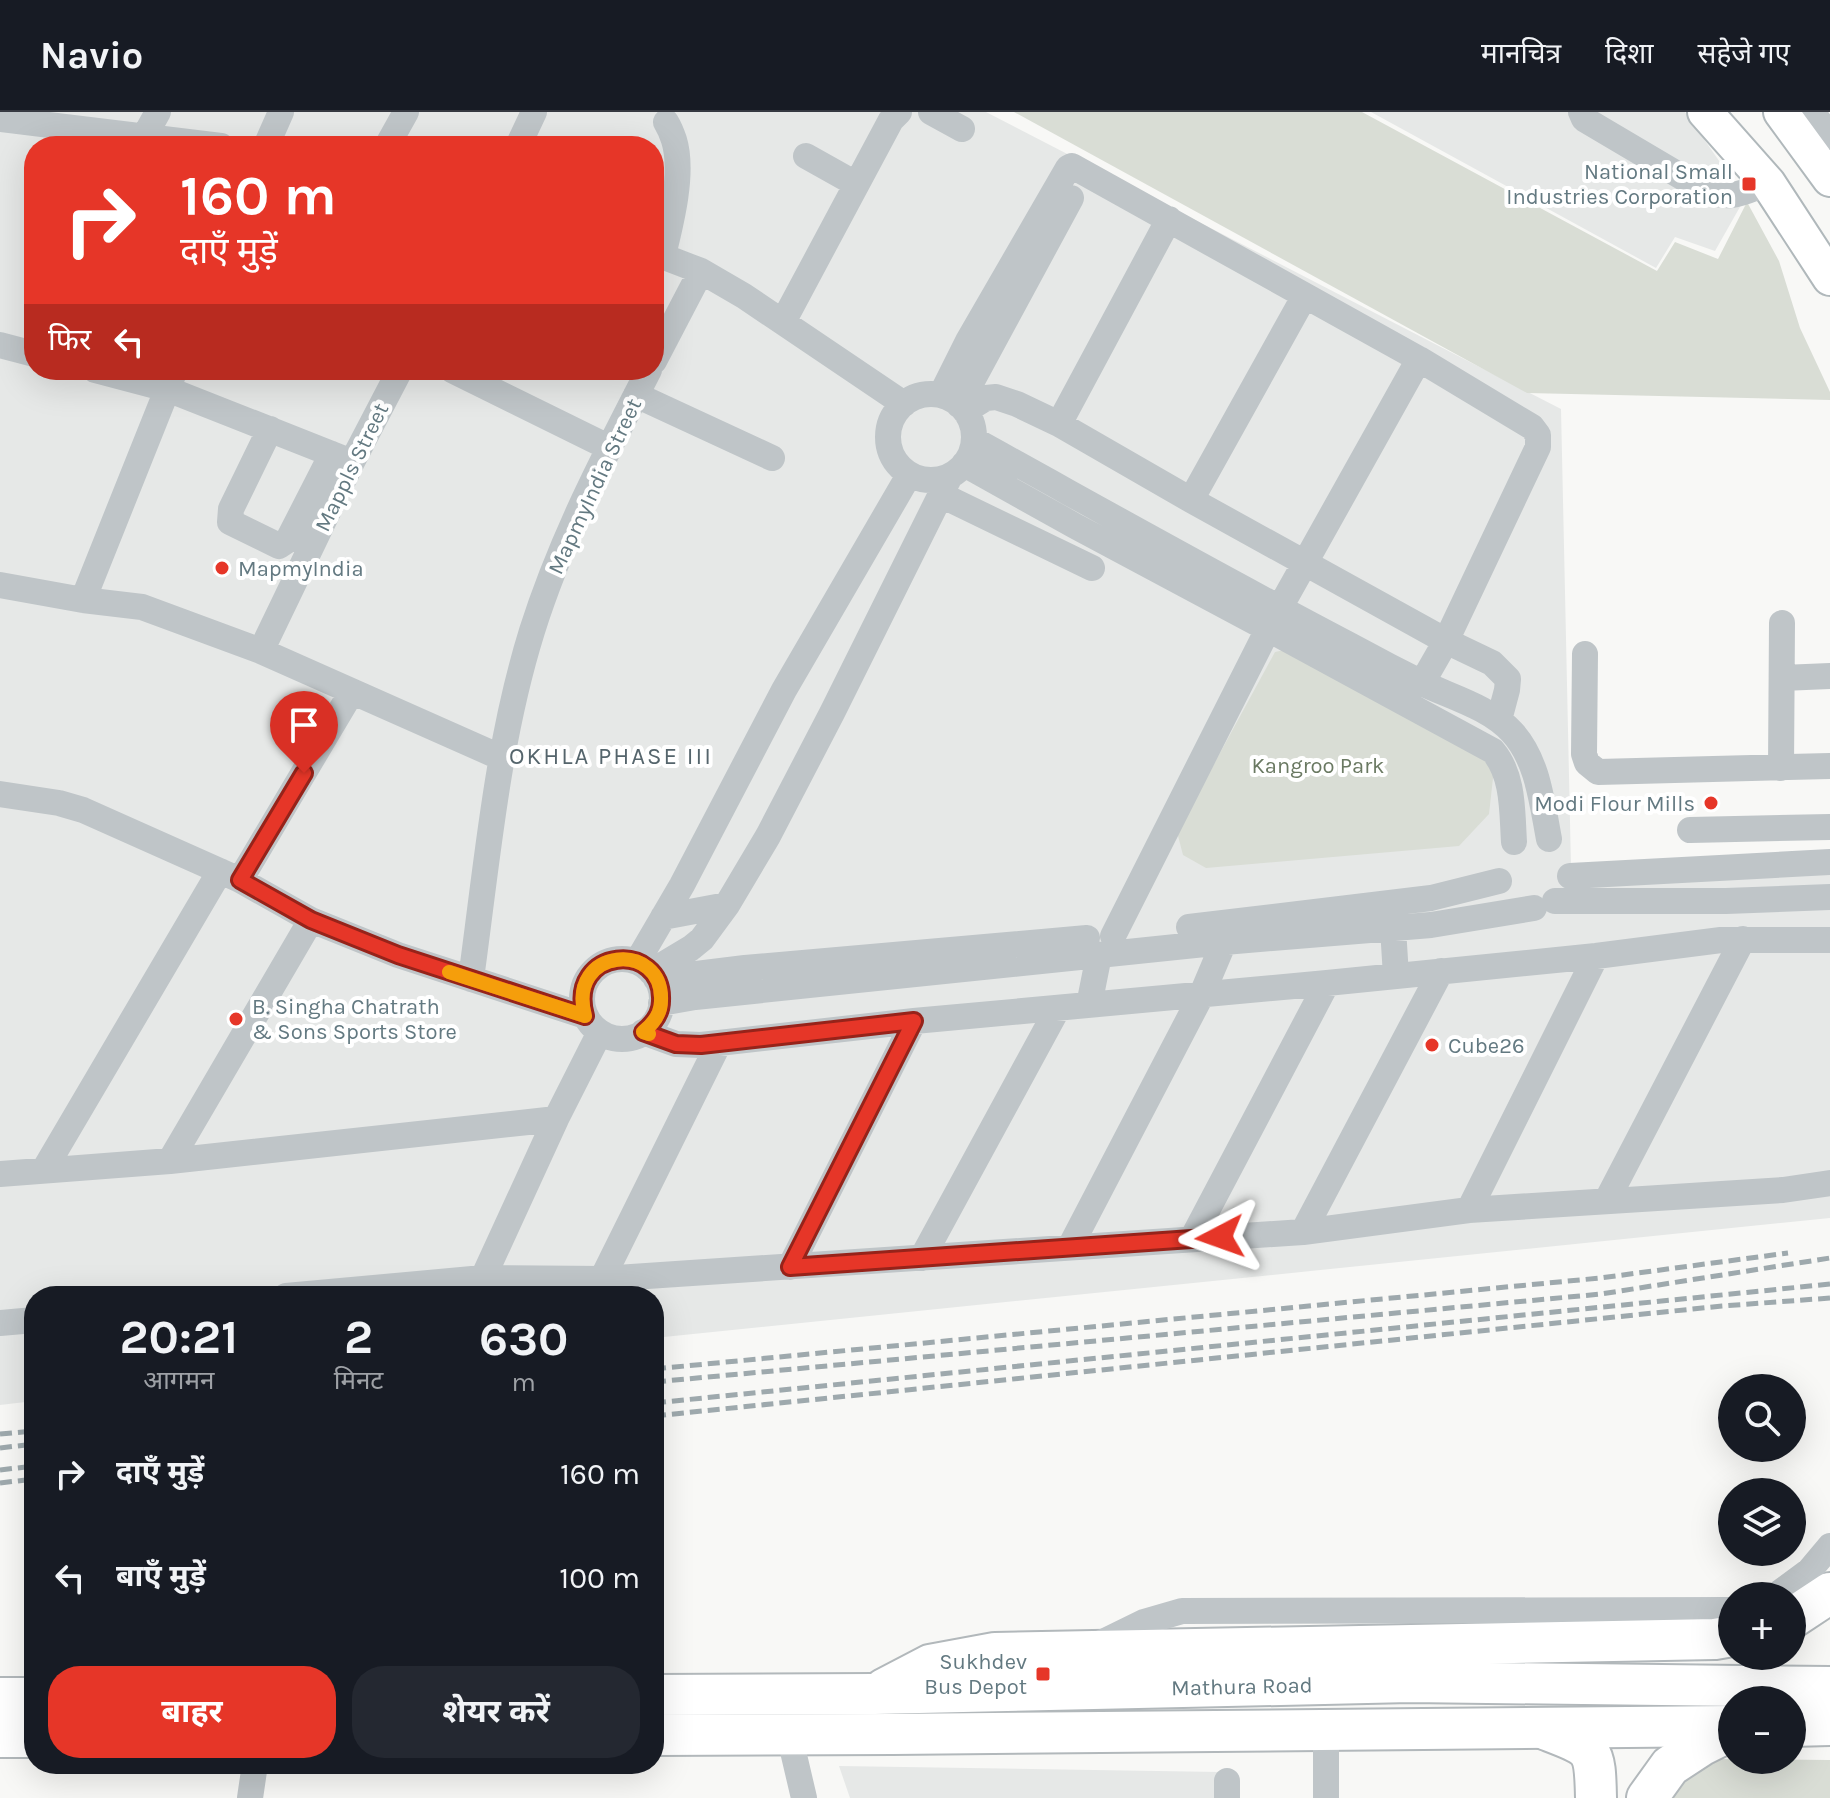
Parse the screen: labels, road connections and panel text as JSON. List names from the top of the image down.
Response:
{
  "streets": {
    "highway": ["Mathura Road"],
    "street": ["Mappls Street", "MapmyIndia Street"]
  },
  "districts": ["OKHLA PHASE III"],
  "parks": ["Kangroo Park"],
  "places": {
    "transit": ["National Small Industries Corporation", "Sukhdev Bus Depot"],
    "other": [
      "MapmyIndia",
      "Modi Flour Mills",
      "B. Singha Chatrath & Sons Sports Store",
      "Cube26"
    ]
  },
  "page": {
    "header": "Navio",
    "nav": ["मानचित्र", "दिशा", "सहेजे गए"],
    "turn": ["160 m", "दाएँ मुड़ें"],
    "then": "फिर",
    "eta": [
      "20:21",
      "आगमन",
      "2",
      "मिनट",
      "630",
      "m"
    ],
    "map_buttons": ["+", "−"],
    "list": [
      {
        "name": "दाएँ मुड़ें",
        "value": "160 m"
      },
      {
        "name": "बाएँ मुड़ें",
        "value": "100 m"
      }
    ],
    "buttons": ["बाहर", "शेयर करें"]
  }
}
